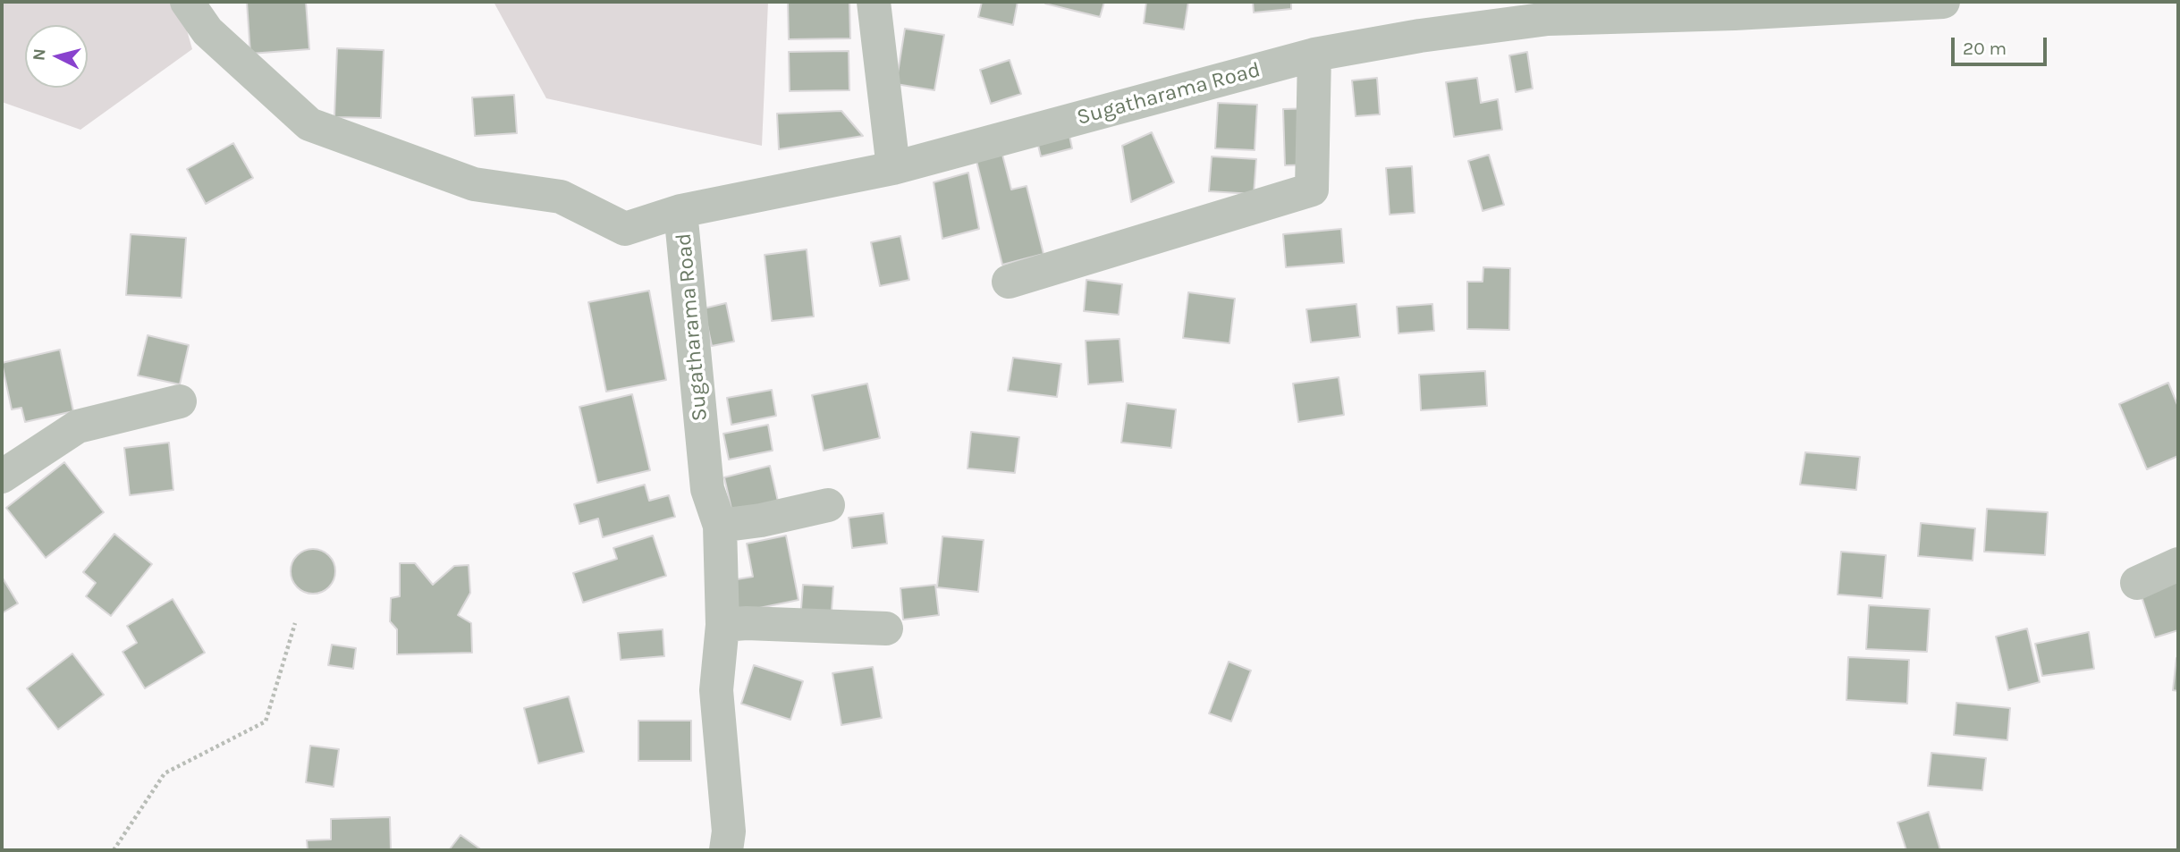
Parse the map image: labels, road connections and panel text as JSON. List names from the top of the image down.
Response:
{
  "streets": {
    "street": ["Sugatharama Road"]
  },
  "scale_bar": "20 m",
  "north": "left"
}
